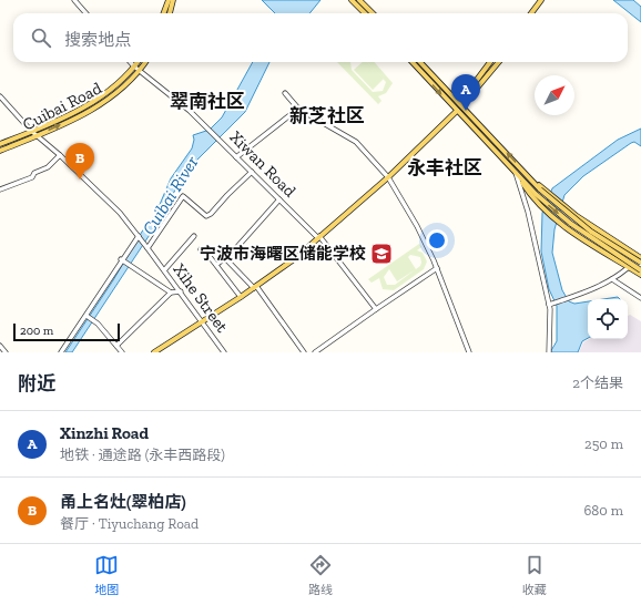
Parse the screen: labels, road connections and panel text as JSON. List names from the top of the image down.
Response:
{
  "streets": {
    "main road": ["Cuibai Road"],
    "street": ["Xiwan Road", "Xihe Street"]
  },
  "crossings": [
    ["Cuibai Road", "Xiwan Road"],
    ["Cuibai Road", "Xihe Street"]
  ],
  "districts": ["翠南社区", "新芝社区", "永丰社区"],
  "water": ["Cuibai River"],
  "places": {
    "school or university": ["宁波市海曙区储能学校"]
  },
  "scale_bar": "200 m",
  "north": "top right",
  "page": {
    "search": "搜索地点",
    "pins": ["A", "B"],
    "scale": "200 m",
    "heading": ["附近", "2个结果"],
    "list": [
      {
        "mark": "A",
        "name": "Xinzhi Road",
        "note": "地铁 · 通途路 (永丰西路段)",
        "value": "250 m"
      },
      {
        "mark": "B",
        "name": "甬上名灶(翠柏店)",
        "note": "餐厅 · Tiyuchang Road",
        "value": "680 m"
      }
    ],
    "nav": ["地图", "路线", "收藏"]
  }
}
